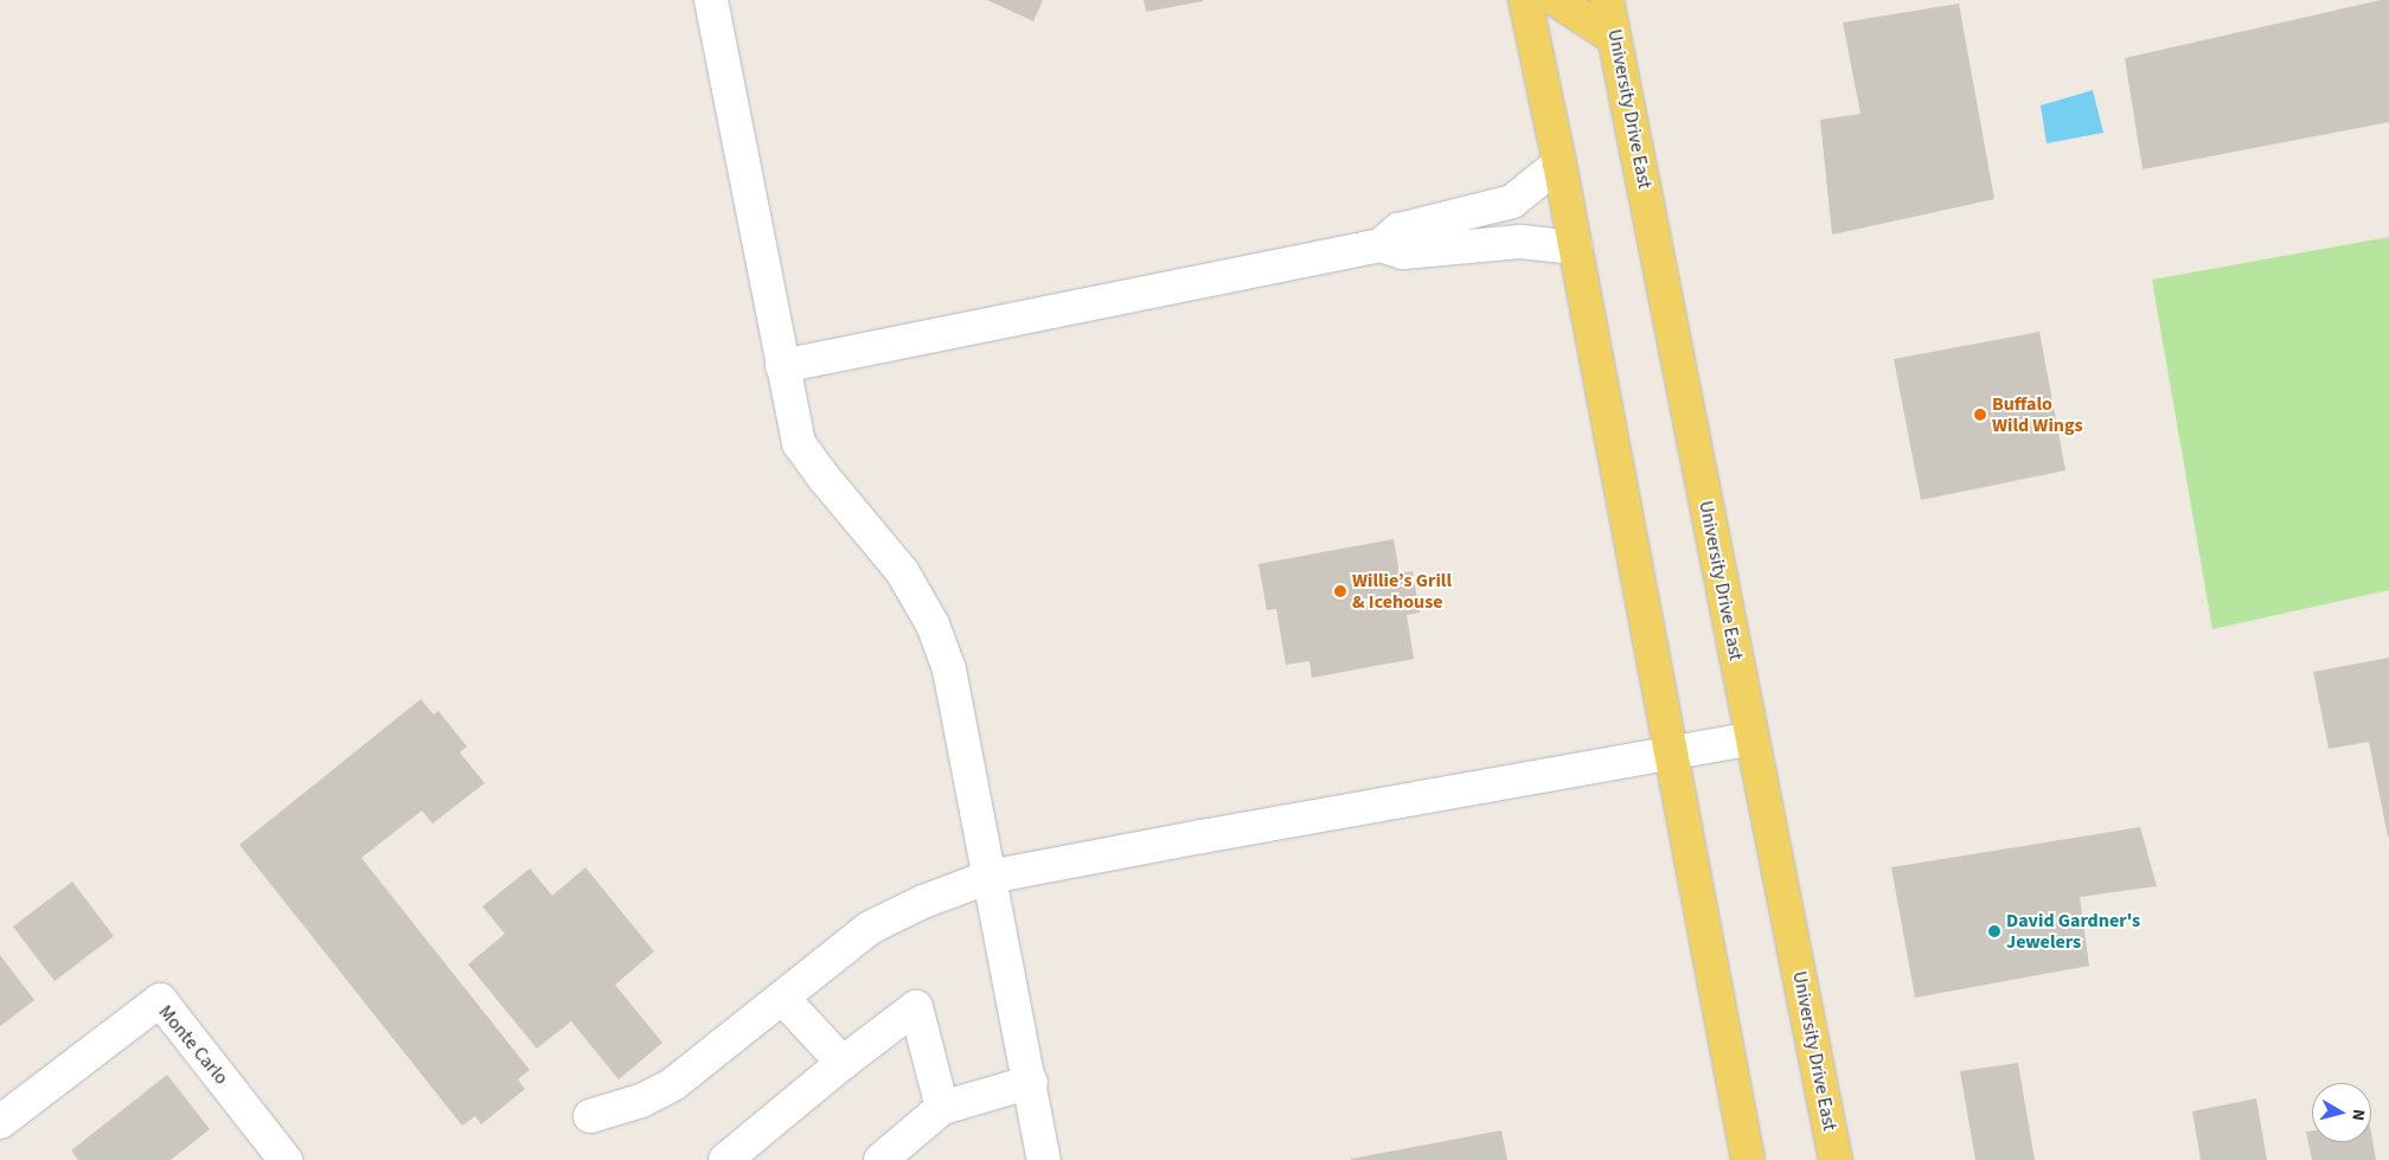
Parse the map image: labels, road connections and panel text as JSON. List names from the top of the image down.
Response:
{
  "streets": {
    "main road": ["University Drive East"],
    "street": ["Monte Carlo"]
  },
  "places": ["Buffalo Wild Wings", "Willie’s Grill & Icehouse", "David Gardner's Jewelers"],
  "north": "right"
}
